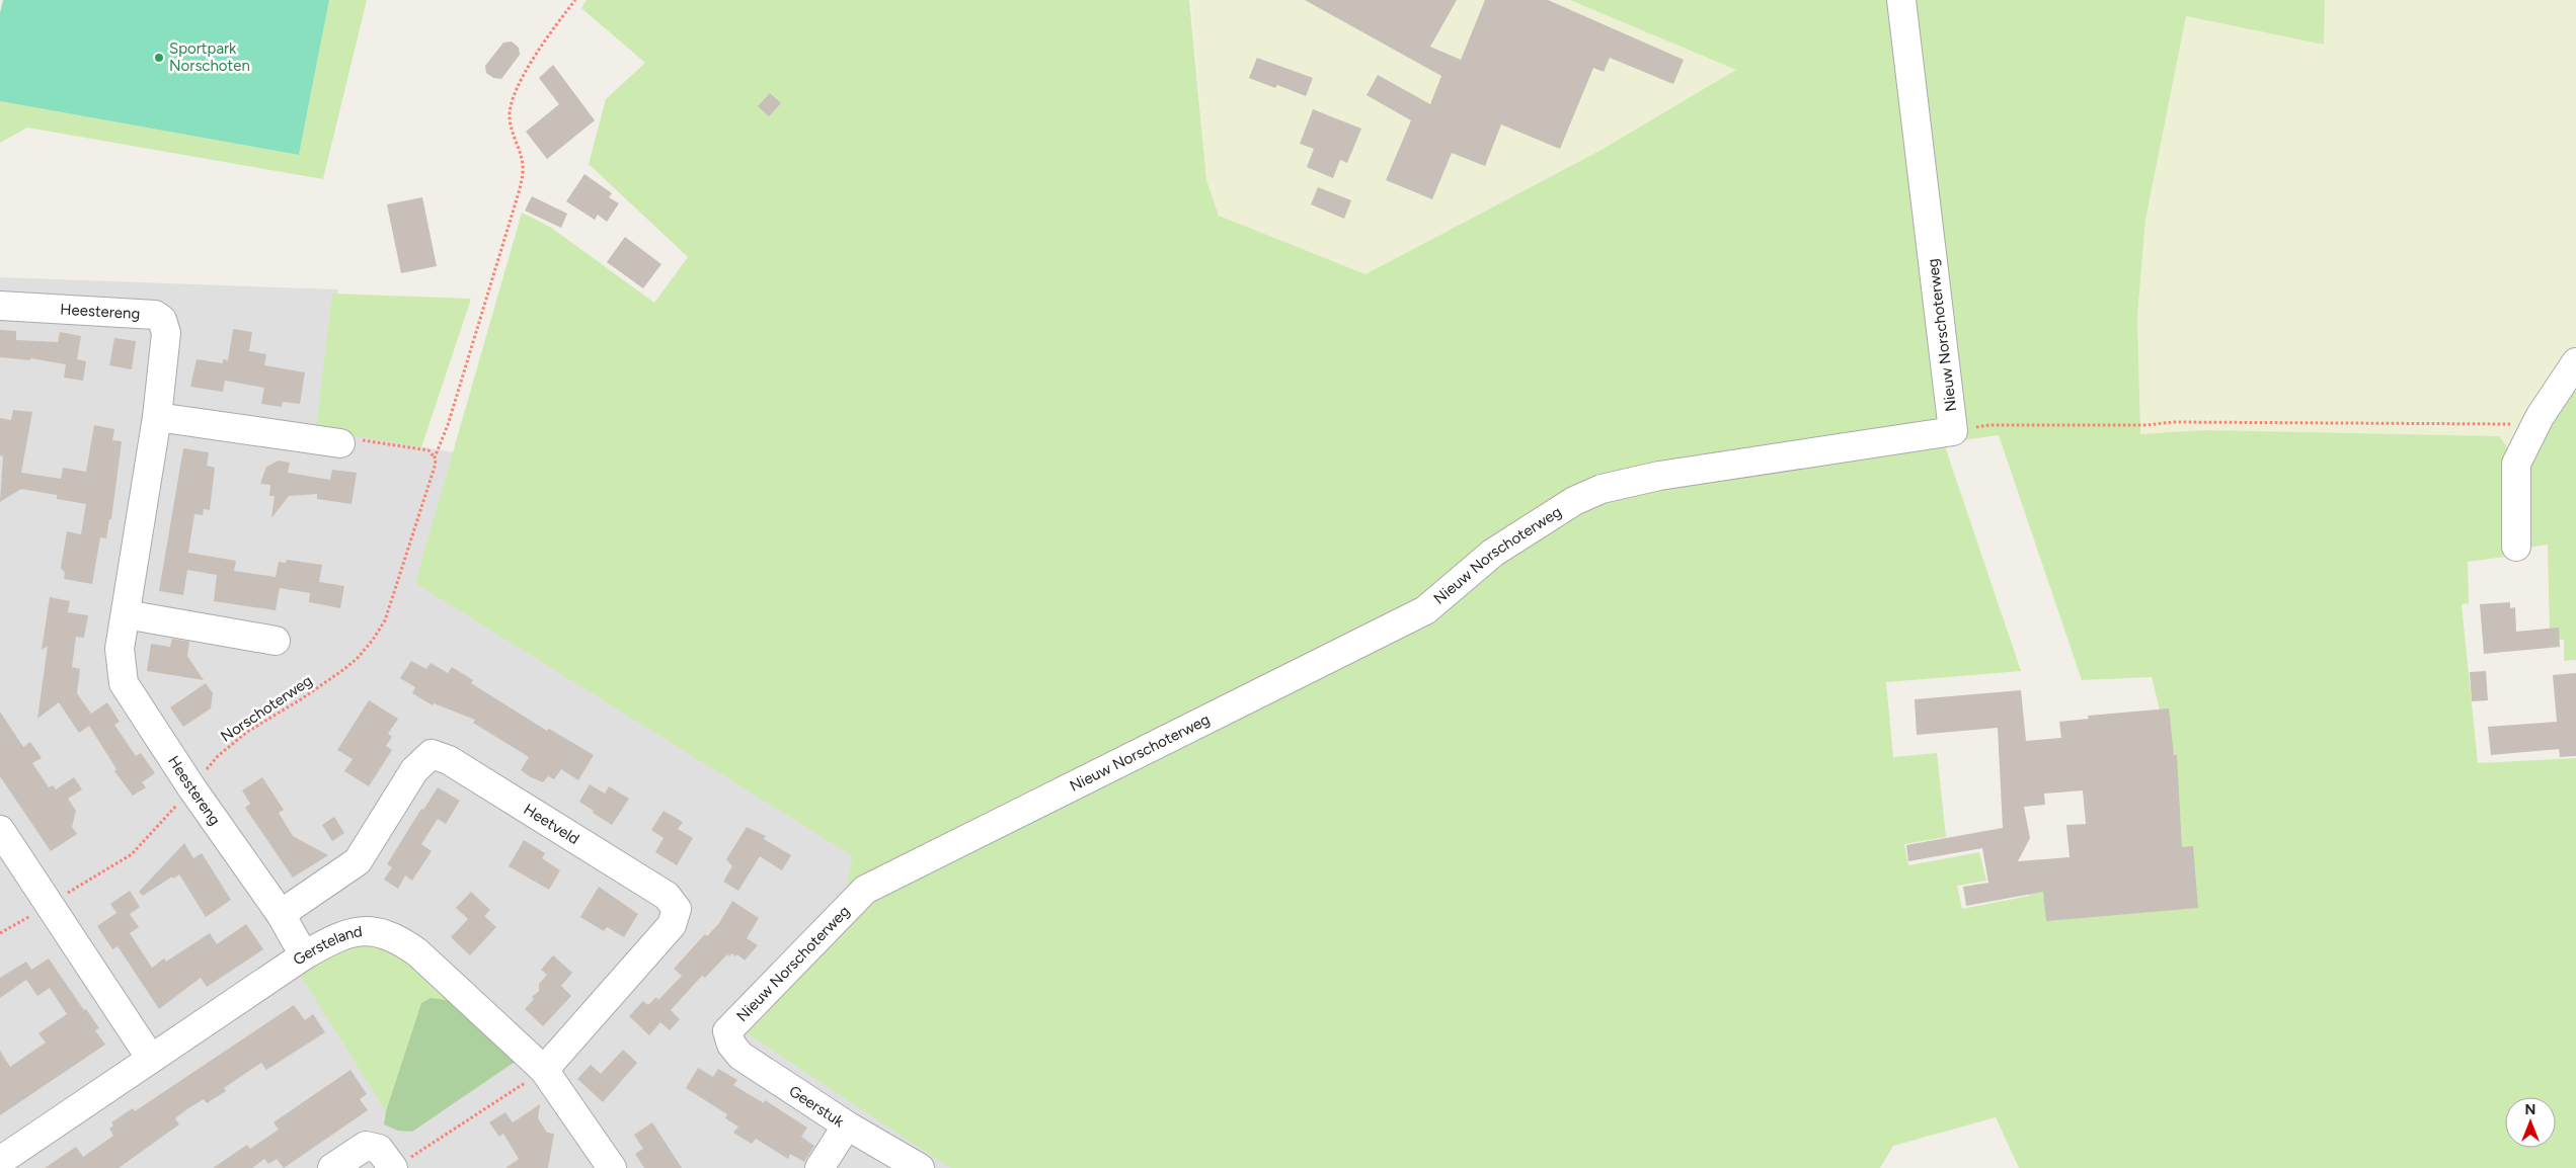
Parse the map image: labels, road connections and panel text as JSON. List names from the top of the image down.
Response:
{
  "streets": {
    "street": [
      "Heestereng",
      "Nieuw Norschoterweg",
      "Heetveld",
      "Gersteland",
      "Geerstuk"
    ],
    "path": ["Norschoterweg"]
  },
  "crossings": [
    ["Heestereng", "Norschoterweg"],
    ["Heestereng", "Heetveld"],
    ["Heestereng", "Gersteland"],
    ["Nieuw Norschoterweg", "Geerstuk"],
    ["Heetveld", "Gersteland"]
  ],
  "places": ["Sportpark Norschoten"],
  "north": "top"
}
